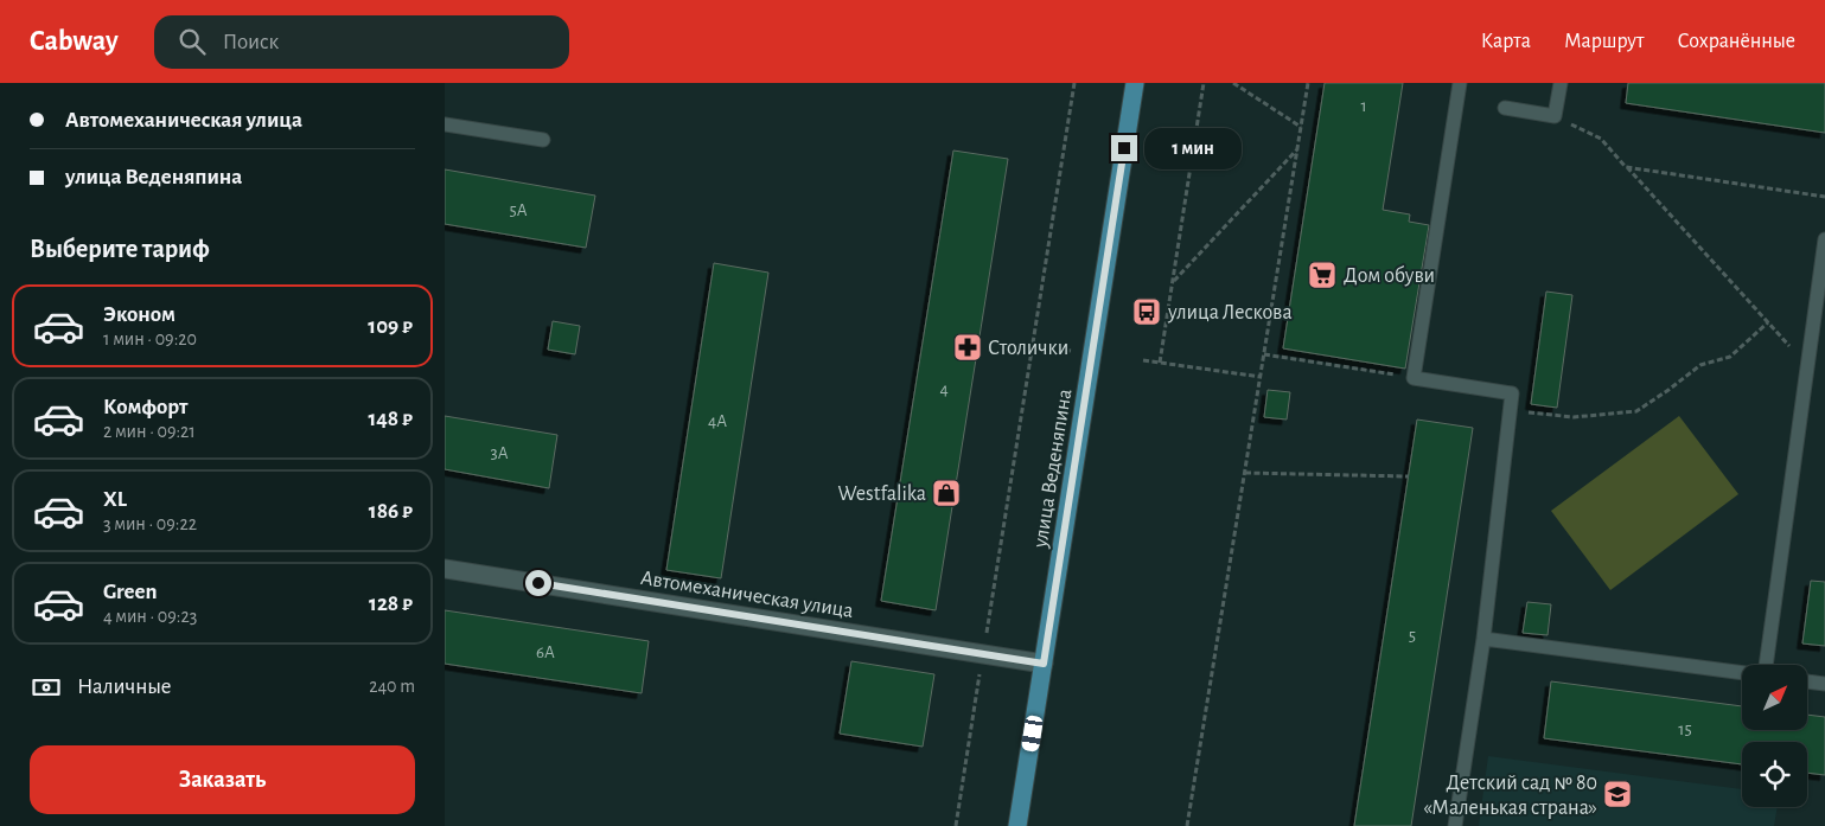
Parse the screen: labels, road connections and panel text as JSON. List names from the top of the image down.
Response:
{
  "streets": {
    "main road": ["улица Веденяпина"],
    "street": ["Автомеханическая улица"]
  },
  "crossings": [
    ["улица Веденяпина", "Автомеханическая улица"]
  ],
  "places": {
    "supermarket": ["Дом обуви"],
    "bus stop": ["улица Лескова"],
    "pharmacy": ["Столички"],
    "shop": ["Westfalika"],
    "school or university": ["Детский сад № 80 «Маленькая страна»"]
  },
  "house_numbers": [
    "1",
    "5А",
    "4",
    "4А",
    "3А",
    "5",
    "6А",
    "15"
  ],
  "north": "top right",
  "page": {
    "header": "Cabway",
    "search": "Поиск",
    "nav": ["Карта", "Маршрут", "Сохранённые"],
    "banner": ["Автомеханическая улица", "улица Веденяпина"],
    "bubble": "1 мин",
    "heading": "Выберите тариф",
    "list": [
      {
        "name": "Эконом",
        "note": "1 мин · 09:20",
        "value": "109 ₽"
      },
      {
        "name": "Комфорт",
        "note": "2 мин · 09:21",
        "value": "148 ₽"
      },
      {
        "name": "XL",
        "note": "3 мин · 09:22",
        "value": "186 ₽"
      },
      {
        "name": "Green",
        "note": "4 мин · 09:23",
        "value": "128 ₽"
      }
    ],
    "pay": ["Наличные", "240 m"],
    "buttons": "Заказать"
  }
}
